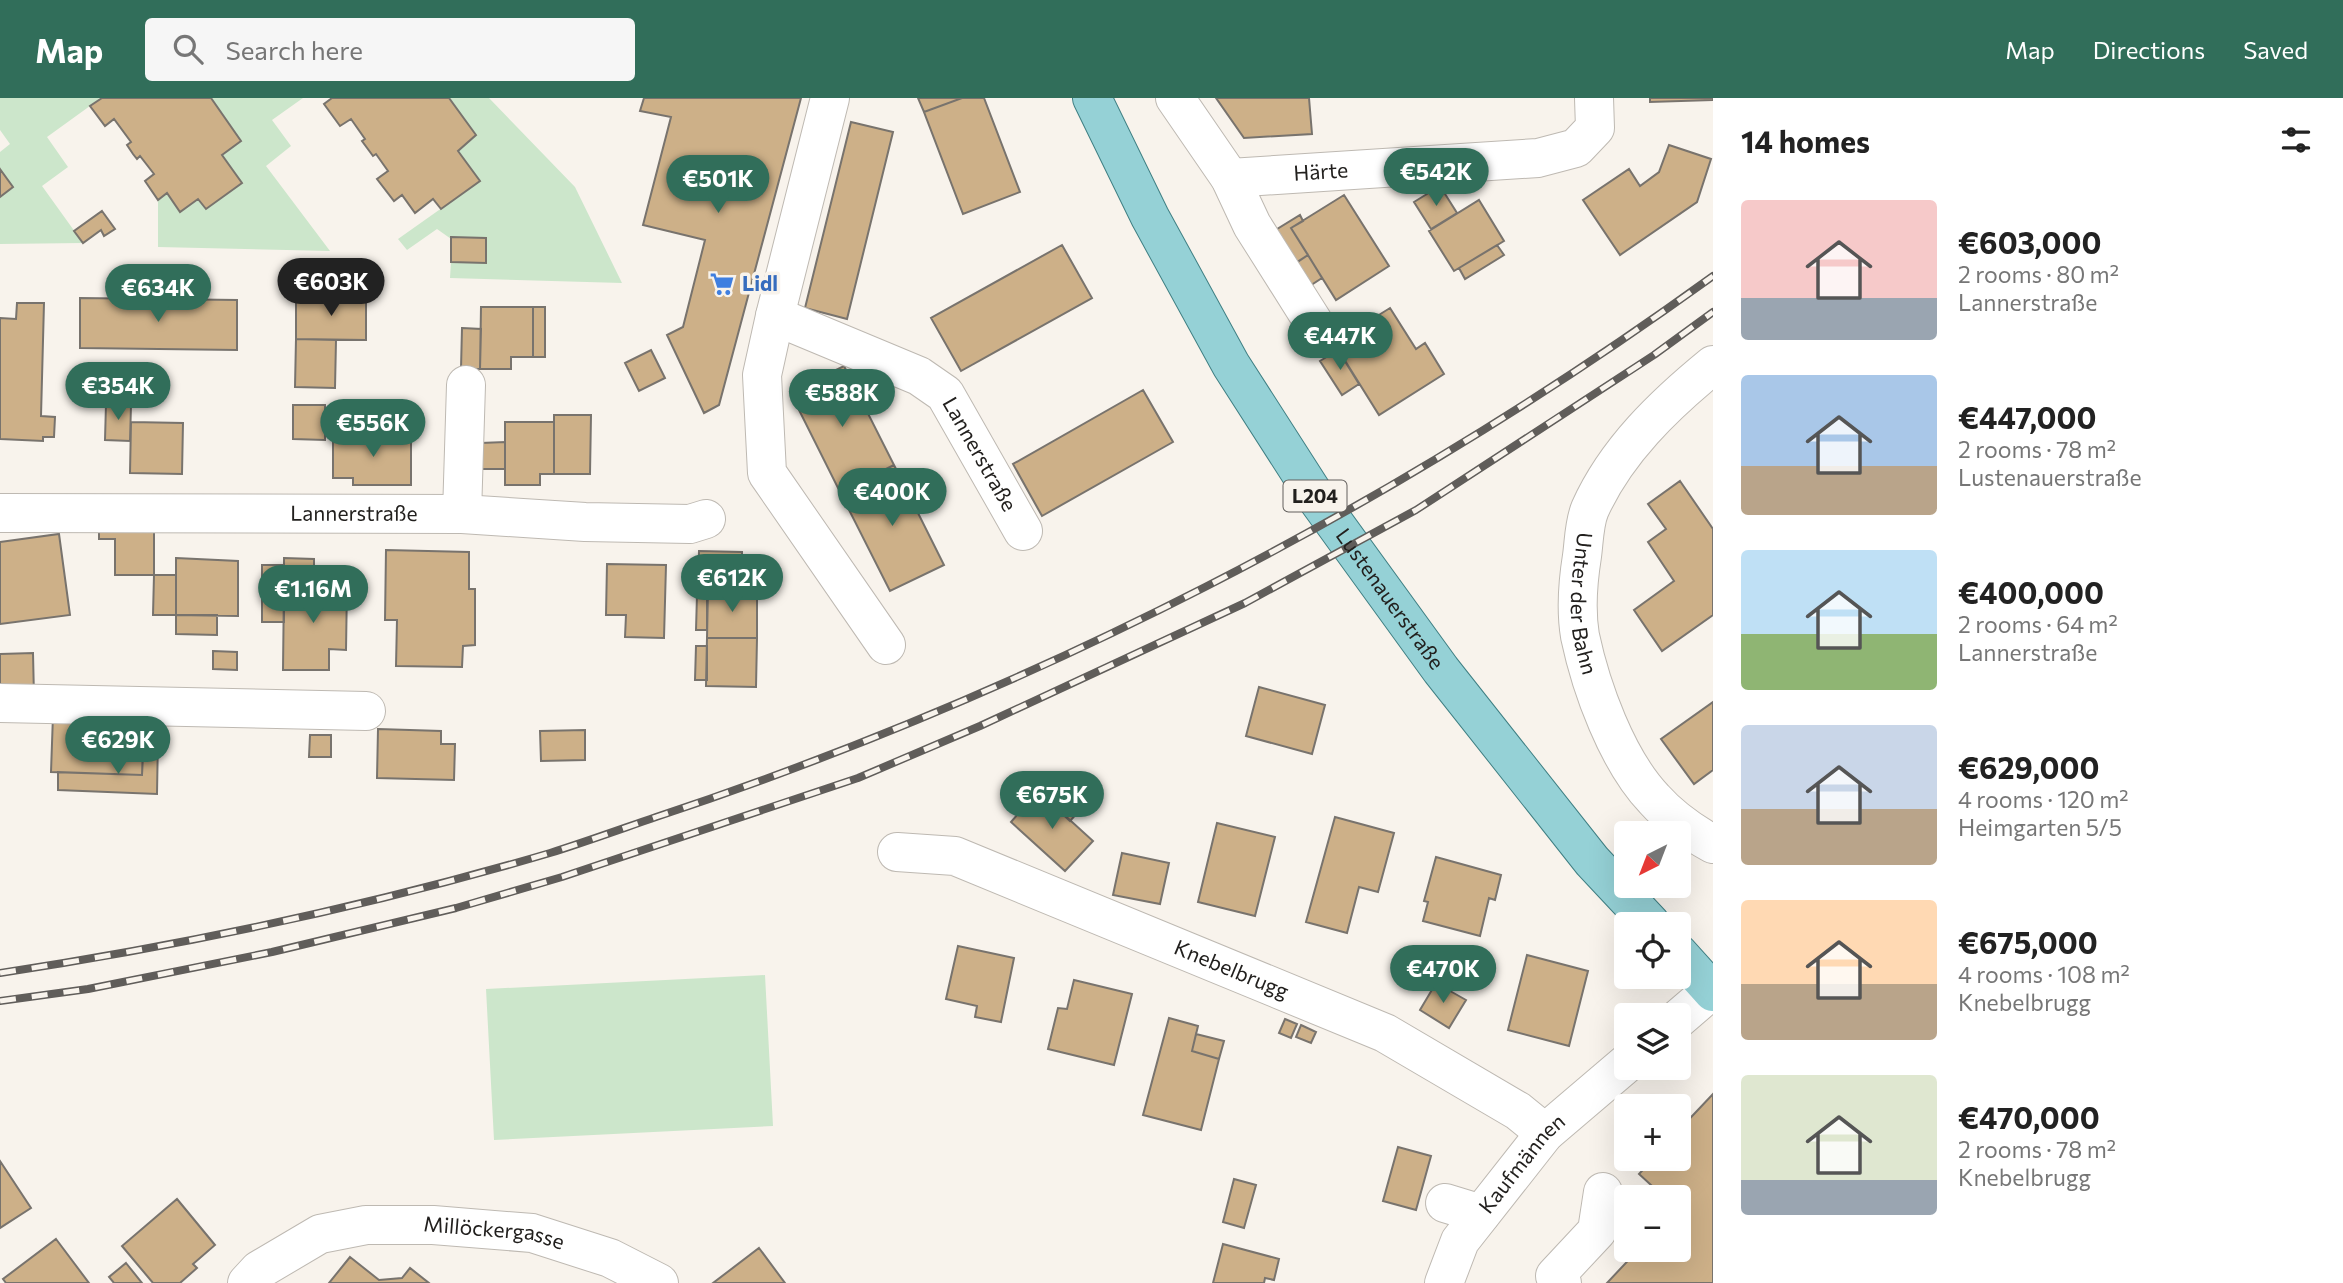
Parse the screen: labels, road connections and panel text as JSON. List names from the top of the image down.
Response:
{
  "streets": {
    "main road": ["L204", "Lustenauerstraße"],
    "street": [
      "Härte",
      "Lannerstraße",
      "Unter der Bahn",
      "Knebelbrugg",
      "Kaufmännen",
      "Millöckergasse"
    ]
  },
  "crossings": [
    ["Knebelbrugg", "Kaufmännen"]
  ],
  "places": {
    "supermarket": ["Lidl"]
  },
  "north": "bottom left",
  "page": {
    "header": "Map",
    "search": "Search here",
    "nav": ["Map", "Directions", "Saved"],
    "heading": "14 homes",
    "price": [
      "€542K",
      "€501K",
      "€603K",
      "€634K",
      "€447K",
      "€354K",
      "€588K",
      "€556K",
      "€400K",
      "€612K",
      "€1.16M",
      "€629K",
      "€675K",
      "€470K"
    ],
    "list": [
      {
        "name": "€603,000",
        "note": "2 rooms · 80 m² · Lannerstraße"
      },
      {
        "name": "€447,000",
        "note": "2 rooms · 78 m² · Lustenauerstraße"
      },
      {
        "name": "€400,000",
        "note": "2 rooms · 64 m² · Lannerstraße"
      },
      {
        "name": "€629,000",
        "note": "4 rooms · 120 m² · Heimgarten 5/5"
      },
      {
        "name": "€675,000",
        "note": "4 rooms · 108 m² · Knebelbrugg"
      },
      {
        "name": "€470,000",
        "note": "2 rooms · 78 m² · Knebelbrugg"
      }
    ],
    "map_buttons": ["+", "−"]
  }
}
